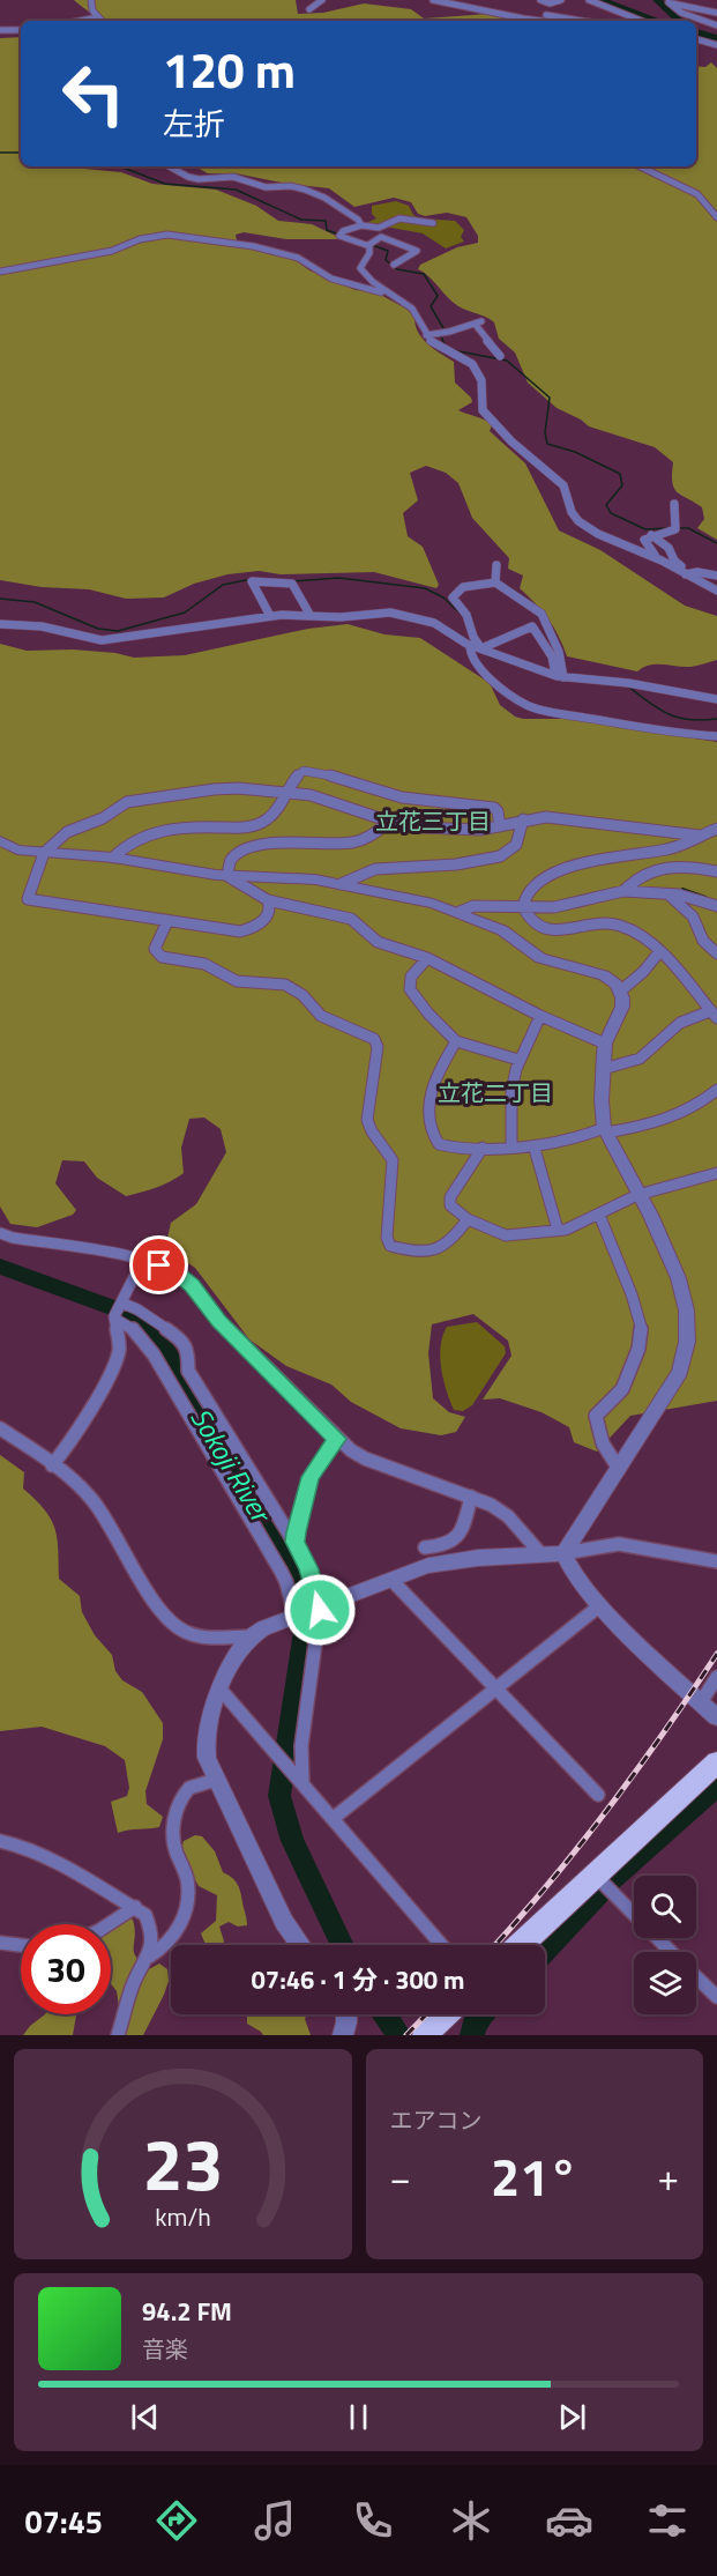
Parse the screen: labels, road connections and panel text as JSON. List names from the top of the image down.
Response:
{
  "districts": ["立花三丁目", "立花二丁目"],
  "water": ["Sokoji River"],
  "page": {
    "turn": ["120 m", "左折"],
    "limit": "30",
    "trip": "07:46 · 1 分 · 300 m",
    "tile": "エアコン",
    "heat": ["−", "21°", "+"],
    "song": ["94.2 FM", "音楽"],
    "tabs": "07:45",
    "gauge": ["23", "km/h"]
  }
}
